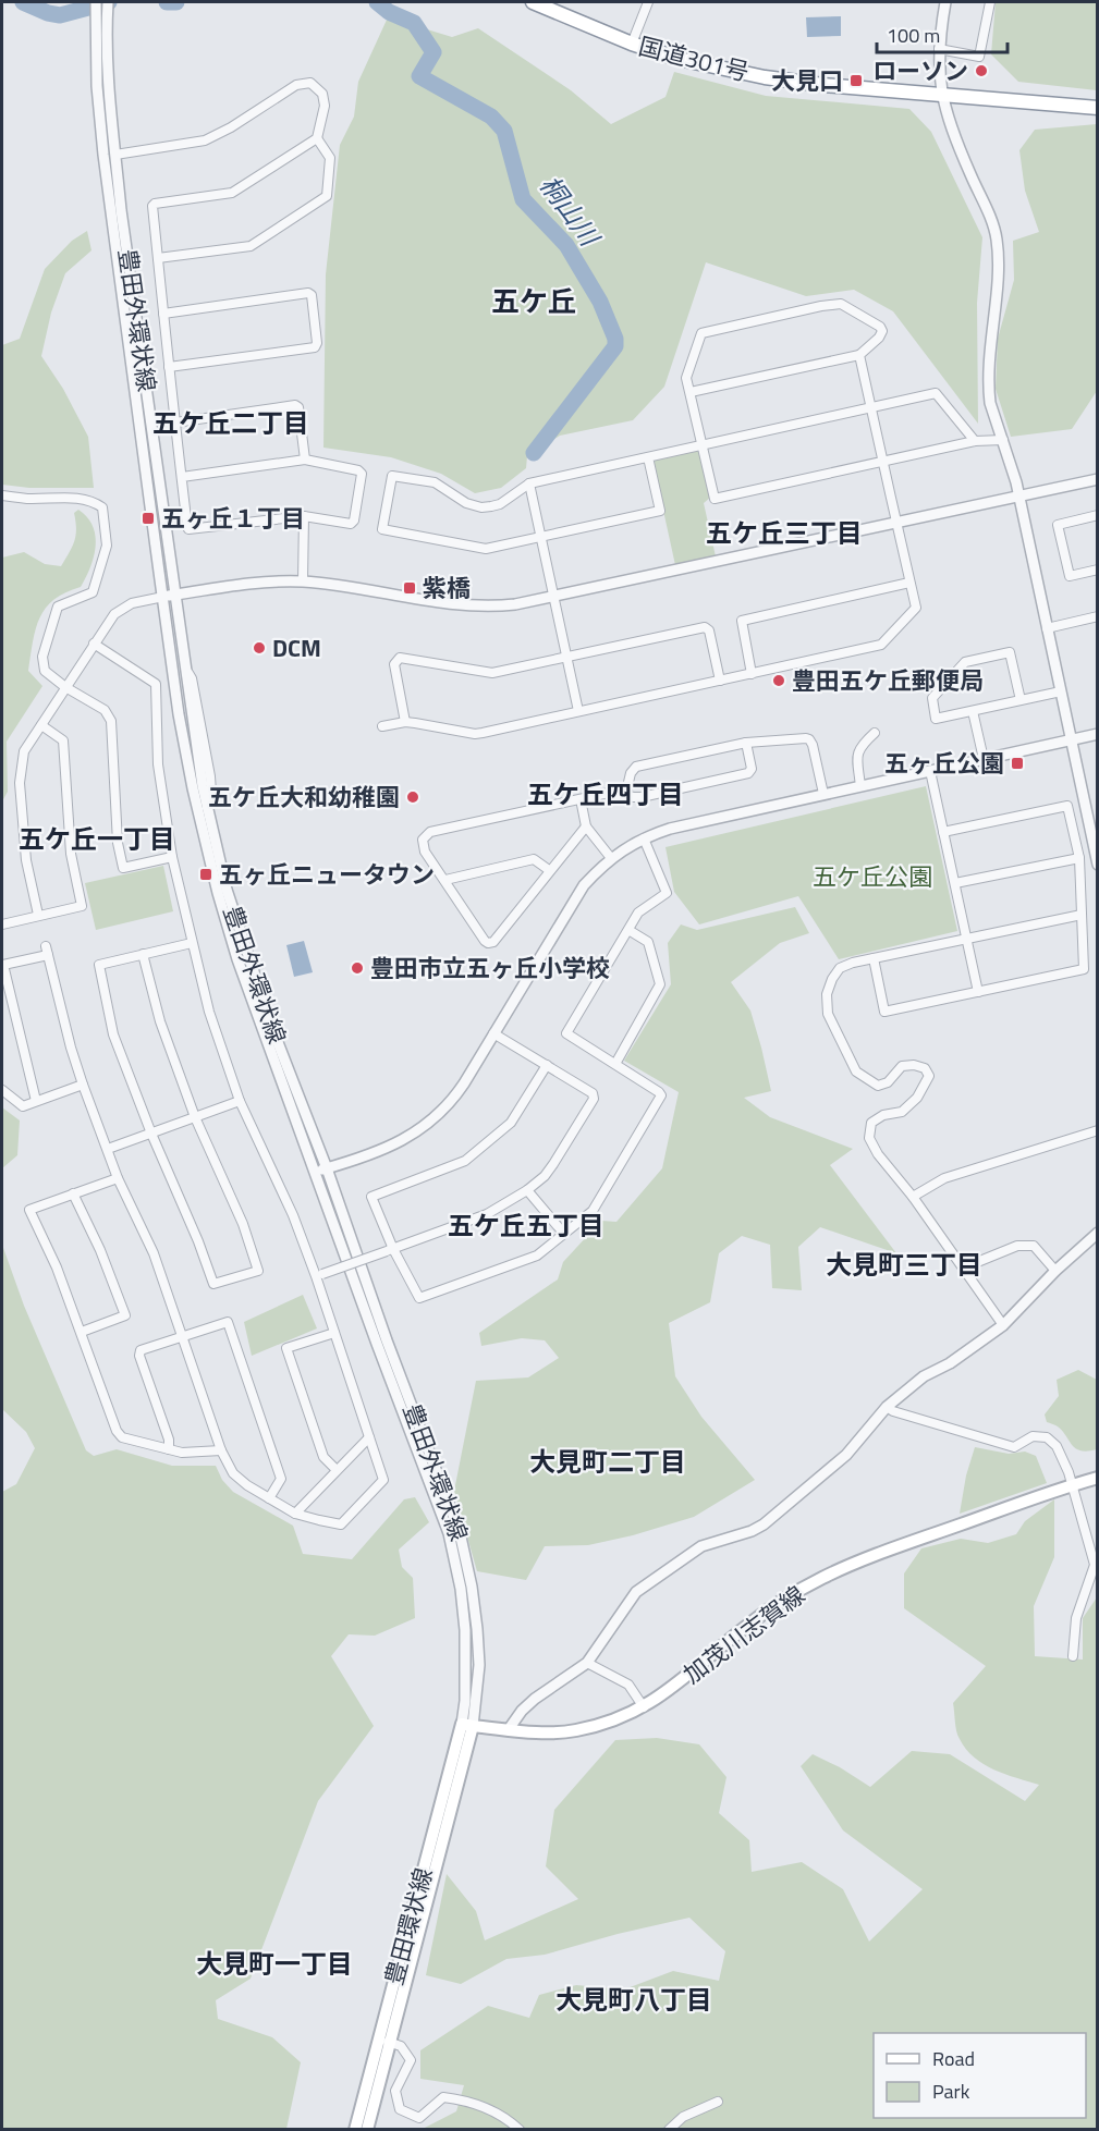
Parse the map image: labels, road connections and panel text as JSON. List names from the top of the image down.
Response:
{
  "streets": {
    "highway": ["国道301号"],
    "main road": ["加茂川志賀線", "豊田環状線"],
    "street": ["豊田外環状線"]
  },
  "crossings": [
    ["豊田外環状線", "加茂川志賀線"],
    ["豊田外環状線", "豊田環状線"],
    ["加茂川志賀線", "豊田環状線"]
  ],
  "districts": [
    "五ケ丘",
    "五ケ丘二丁目",
    "五ケ丘三丁目",
    "五ケ丘四丁目",
    "五ケ丘一丁目",
    "五ケ丘五丁目",
    "大見町三丁目",
    "大見町二丁目",
    "大見町一丁目",
    "大見町八丁目"
  ],
  "water": ["桐山川"],
  "parks": ["五ケ丘公園"],
  "places": {
    "other": [
      "ローソン",
      "DCM",
      "豊田五ケ丘郵便局",
      "五ケ丘大和幼稚園",
      "豊田市立五ヶ丘小学校"
    ],
    "transit": [
      "大見口",
      "五ヶ丘１丁目",
      "紫橋",
      "五ヶ丘公園",
      "五ヶ丘ニュータウン"
    ]
  },
  "legend": ["Road", "Park"],
  "scale_bar": "100 m"
}
